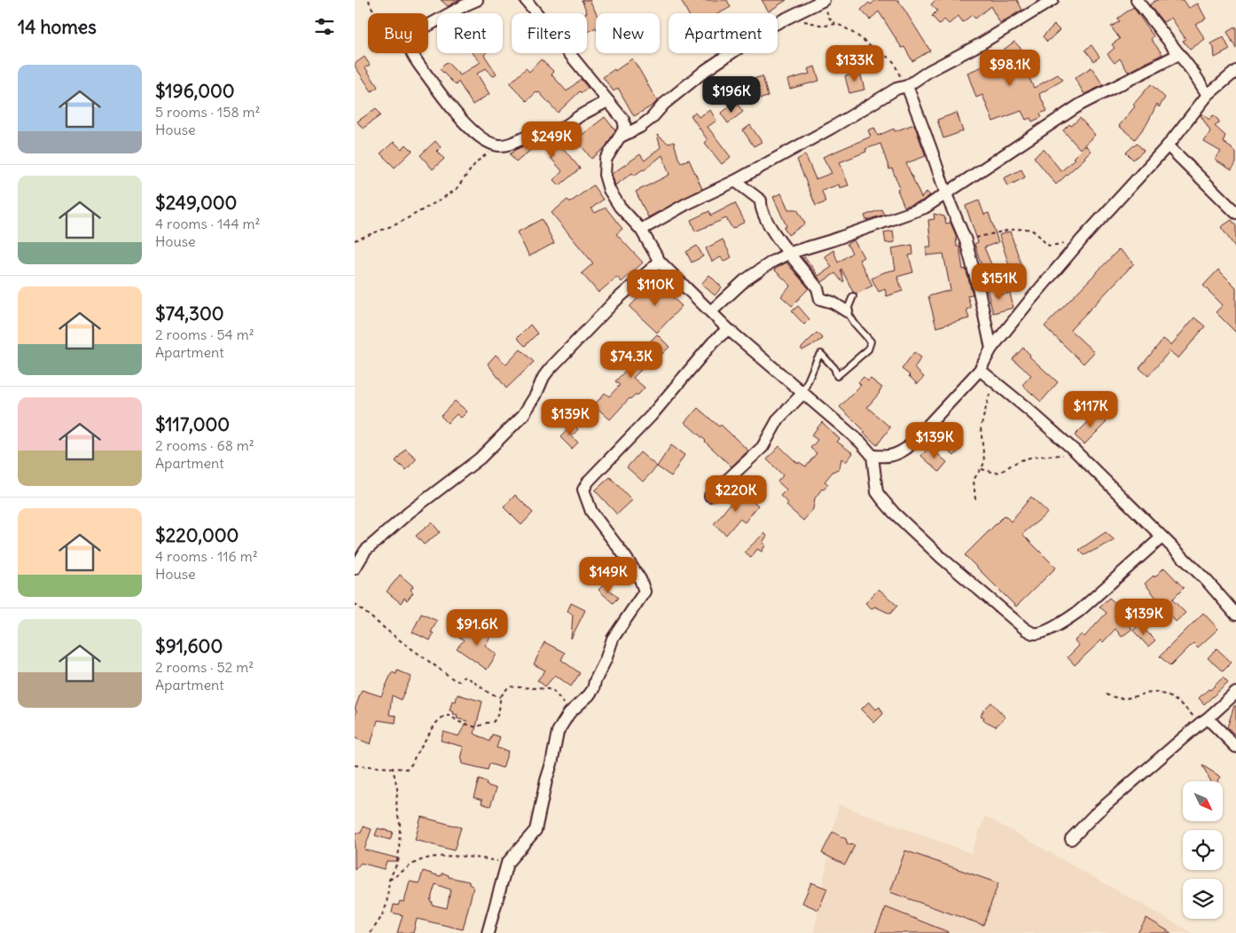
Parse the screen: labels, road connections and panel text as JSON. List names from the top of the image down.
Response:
{
  "north": "bottom right",
  "page": {
    "heading": "14 homes",
    "chip": [
      "Buy",
      "Rent",
      "Filters",
      "New",
      "Apartment"
    ],
    "price": [
      "$133K",
      "$98.1K",
      "$196K",
      "$249K",
      "$151K",
      "$110K",
      "$74.3K",
      "$117K",
      "$139K",
      "$139K",
      "$220K",
      "$149K",
      "$139K",
      "$91.6K"
    ],
    "list": [
      {
        "name": "$196,000",
        "note": "5 rooms · 158 m² · House"
      },
      {
        "name": "$249,000",
        "note": "4 rooms · 144 m² · House"
      },
      {
        "name": "$74,300",
        "note": "2 rooms · 54 m² · Apartment"
      },
      {
        "name": "$117,000",
        "note": "2 rooms · 68 m² · Apartment"
      },
      {
        "name": "$220,000",
        "note": "4 rooms · 116 m² · House"
      },
      {
        "name": "$91,600",
        "note": "2 rooms · 52 m² · Apartment"
      }
    ]
  }
}
